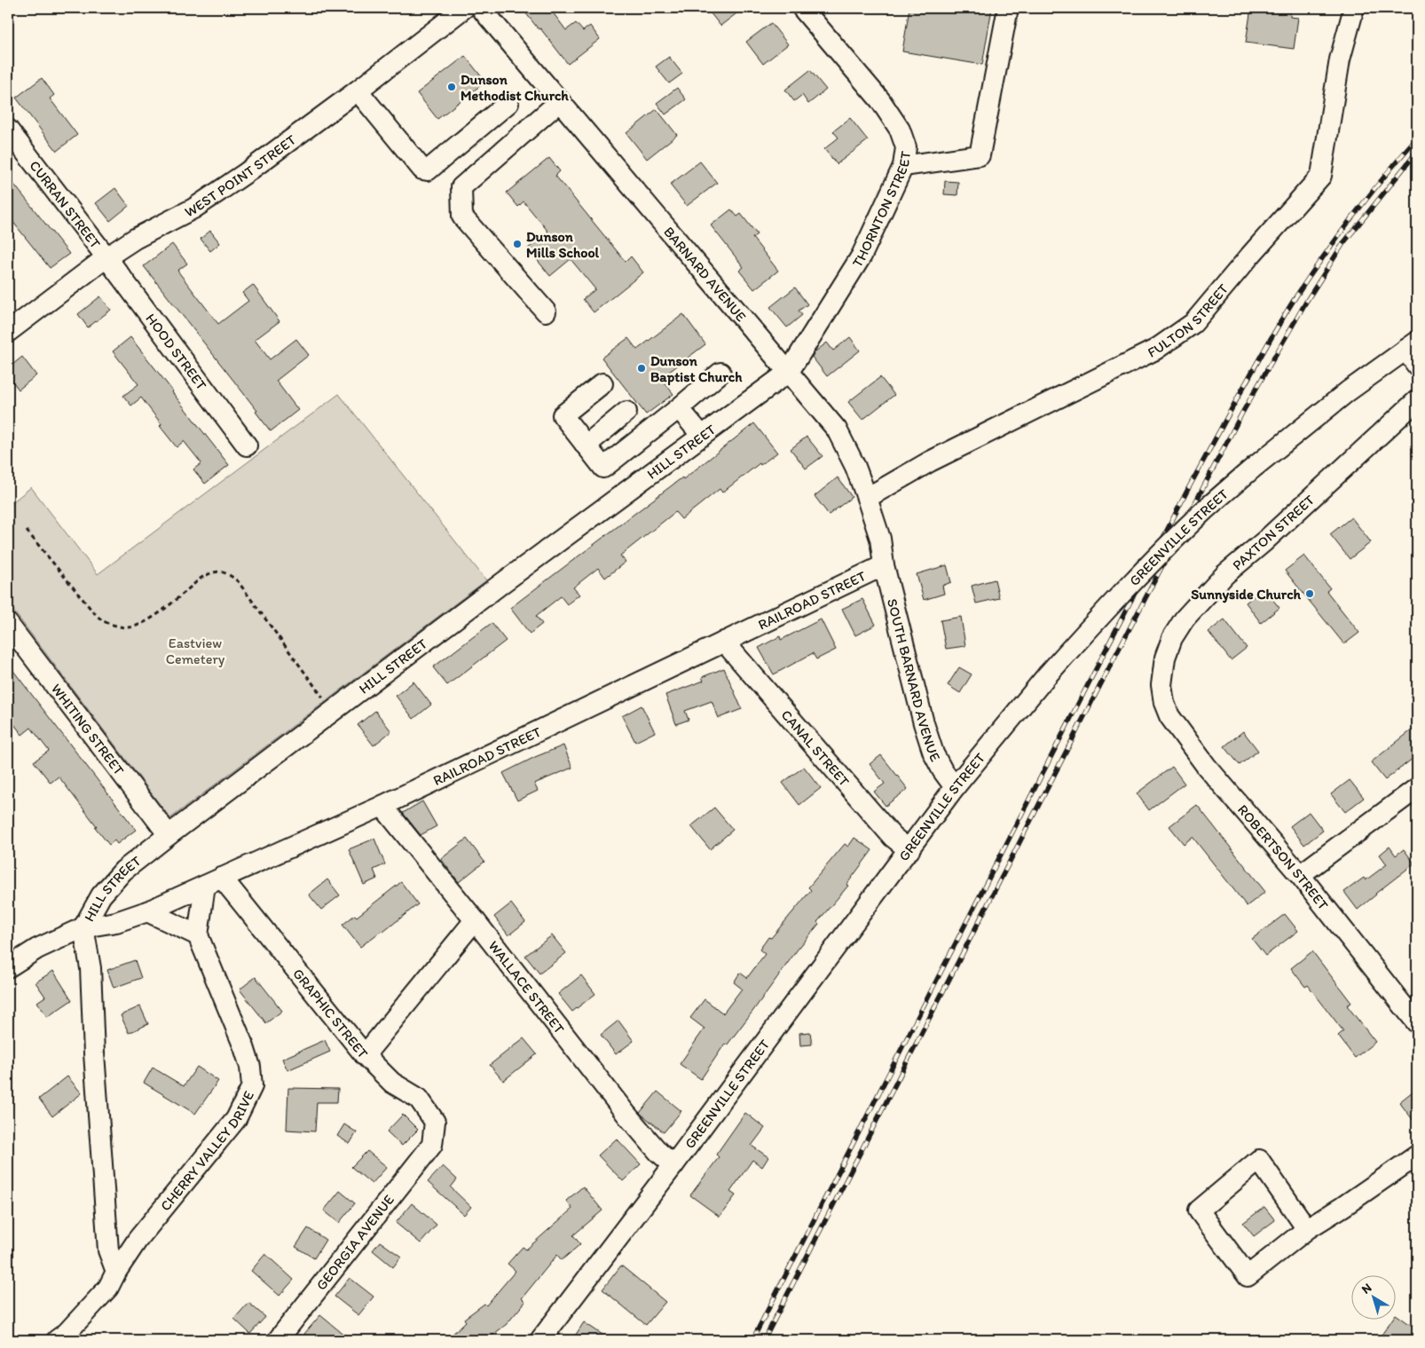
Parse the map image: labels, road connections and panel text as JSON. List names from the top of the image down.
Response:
{
  "streets": {
    "street": [
      "WEST POINT STREET",
      "CURRAN STREET",
      "THORNTON STREET",
      "BARNARD AVENUE",
      "FULTON STREET",
      "HOOD STREET",
      "HILL STREET",
      "PAXTON STREET",
      "GREENVILLE STREET",
      "RAILROAD STREET",
      "SOUTH BARNARD AVENUE",
      "WHITING STREET",
      "CANAL STREET",
      "ROBERTSON STREET",
      "WALLACE STREET",
      "GRAPHIC STREET",
      "CHERRY VALLEY DRIVE",
      "GEORGIA AVENUE"
    ]
  },
  "crossings": [
    ["WEST POINT STREET", "CURRAN STREET"],
    ["WEST POINT STREET", "HOOD STREET"],
    ["CURRAN STREET", "HOOD STREET"],
    ["THORNTON STREET", "BARNARD AVENUE"],
    ["THORNTON STREET", "HILL STREET"],
    ["BARNARD AVENUE", "FULTON STREET"],
    ["BARNARD AVENUE", "HILL STREET"],
    ["BARNARD AVENUE", "RAILROAD STREET"],
    ["BARNARD AVENUE", "SOUTH BARNARD AVENUE"],
    ["HILL STREET", "RAILROAD STREET"],
    ["HILL STREET", "WHITING STREET"],
    ["PAXTON STREET", "ROBERTSON STREET"],
    ["GREENVILLE STREET", "SOUTH BARNARD AVENUE"],
    ["GREENVILLE STREET", "CANAL STREET"],
    ["GREENVILLE STREET", "WALLACE STREET"],
    ["RAILROAD STREET", "SOUTH BARNARD AVENUE"],
    ["RAILROAD STREET", "CANAL STREET"],
    ["RAILROAD STREET", "WALLACE STREET"],
    ["RAILROAD STREET", "GRAPHIC STREET"],
    ["GRAPHIC STREET", "GEORGIA AVENUE"]
  ],
  "parks": ["Eastview Cemetery"],
  "places": [
    "Dunson Methodist Church",
    "Dunson Mills School",
    "Dunson Baptist Church",
    "Sunnyside Church"
  ],
  "north": "top left"
}
